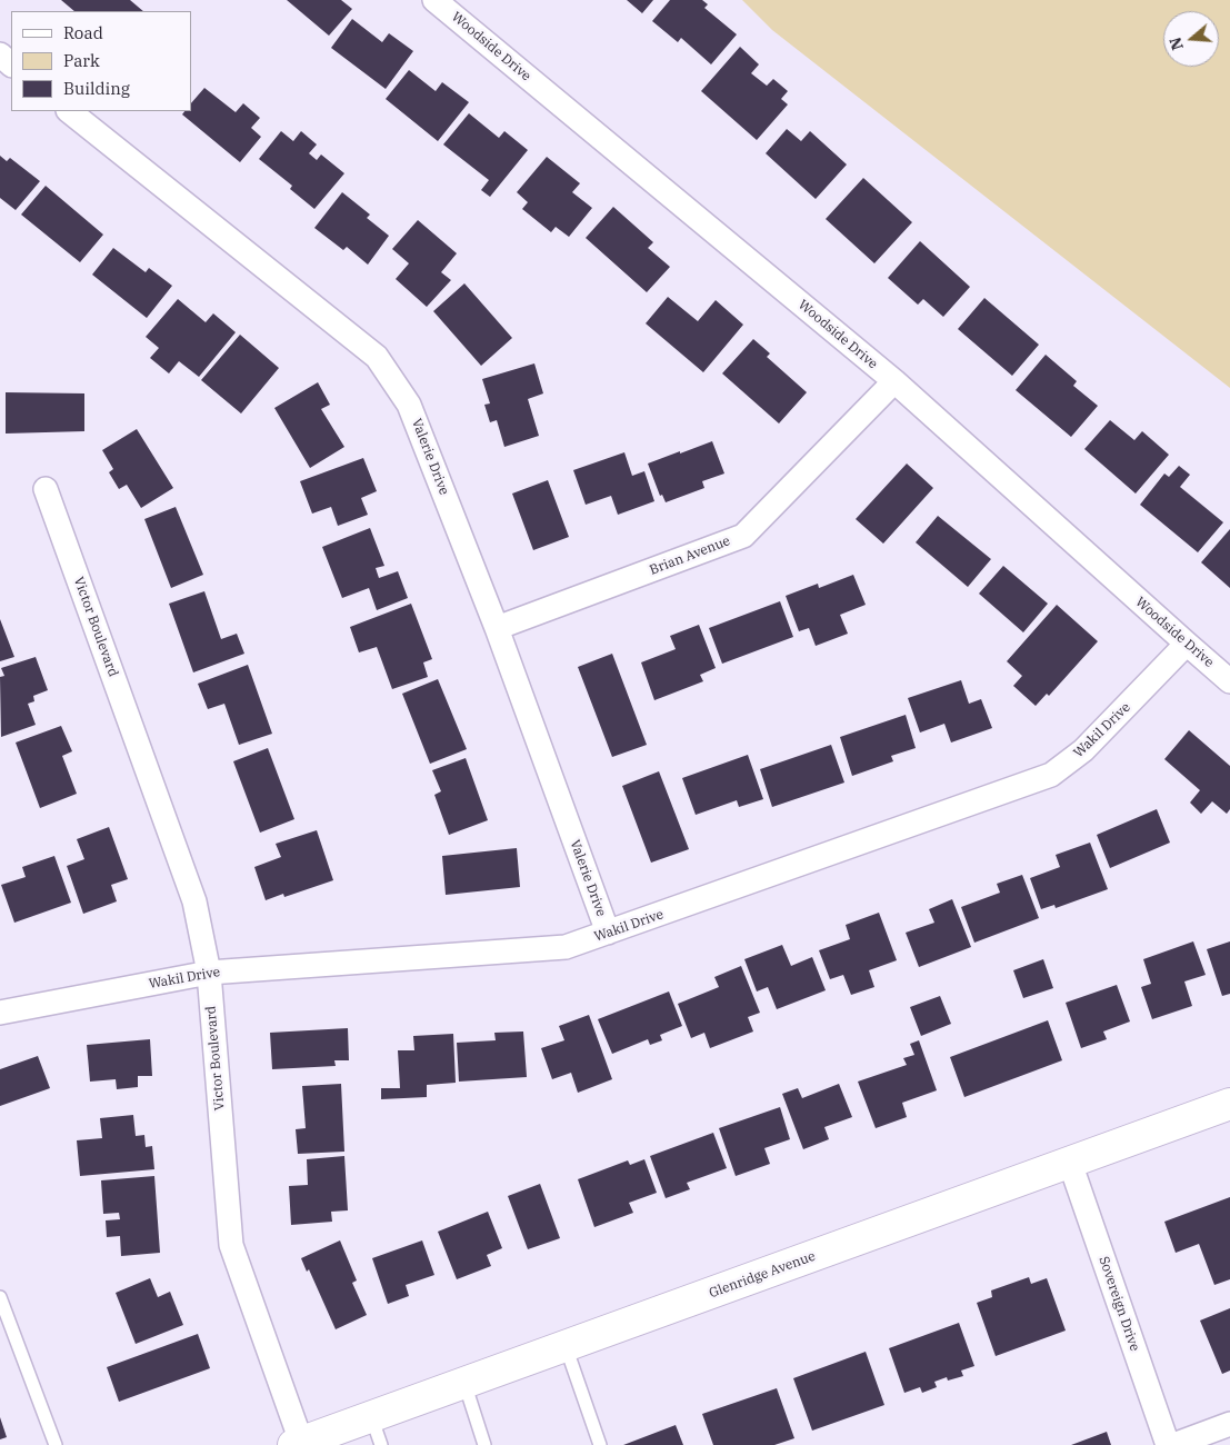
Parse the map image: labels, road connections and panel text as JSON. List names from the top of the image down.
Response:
{
  "streets": {
    "main road": ["Glenridge Avenue"],
    "street": [
      "Woodside Drive",
      "Valerie Drive",
      "Brian Avenue",
      "Victor Boulevard",
      "Wakil Drive",
      "Sovereign Drive"
    ]
  },
  "crossings": [
    ["Woodside Drive", "Brian Avenue"],
    ["Woodside Drive", "Wakil Drive"],
    ["Valerie Drive", "Brian Avenue"],
    ["Valerie Drive", "Wakil Drive"],
    ["Victor Boulevard", "Wakil Drive"],
    ["Victor Boulevard", "Glenridge Avenue"],
    ["Glenridge Avenue", "Sovereign Drive"]
  ],
  "legend": ["Road", "Park", "Building"],
  "north": "left"
}
